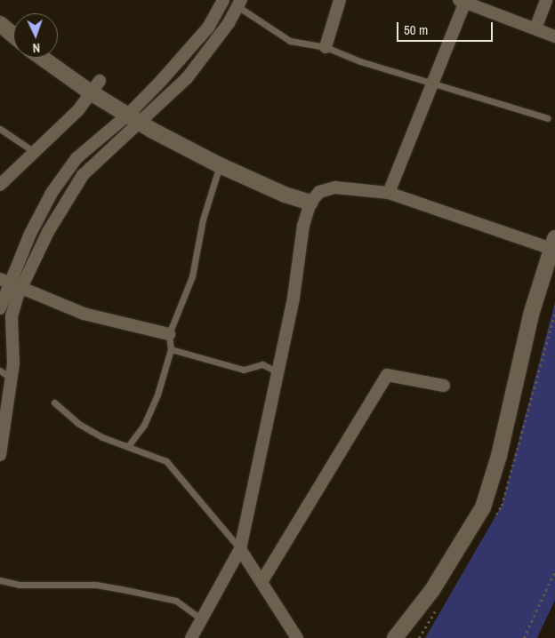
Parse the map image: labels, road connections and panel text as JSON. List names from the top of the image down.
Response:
{
  "scale_bar": "50 m",
  "north": "bottom"
}
